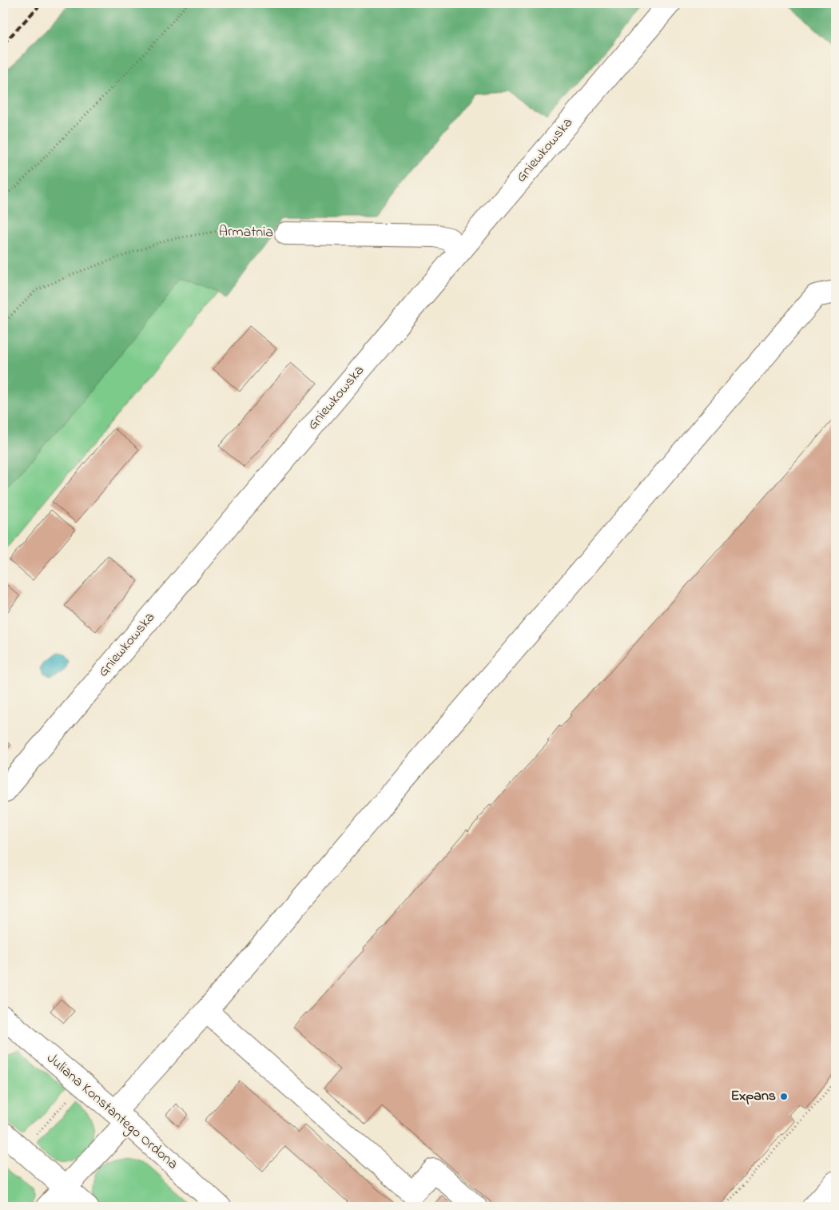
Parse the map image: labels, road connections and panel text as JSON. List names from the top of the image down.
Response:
{
  "streets": {
    "street": ["Gniewkowska", "Armatnia", "Juliana Konstantego Ordona"]
  },
  "crossings": [
    ["Gniewkowska", "Armatnia"]
  ],
  "places": ["Expans"]
}
